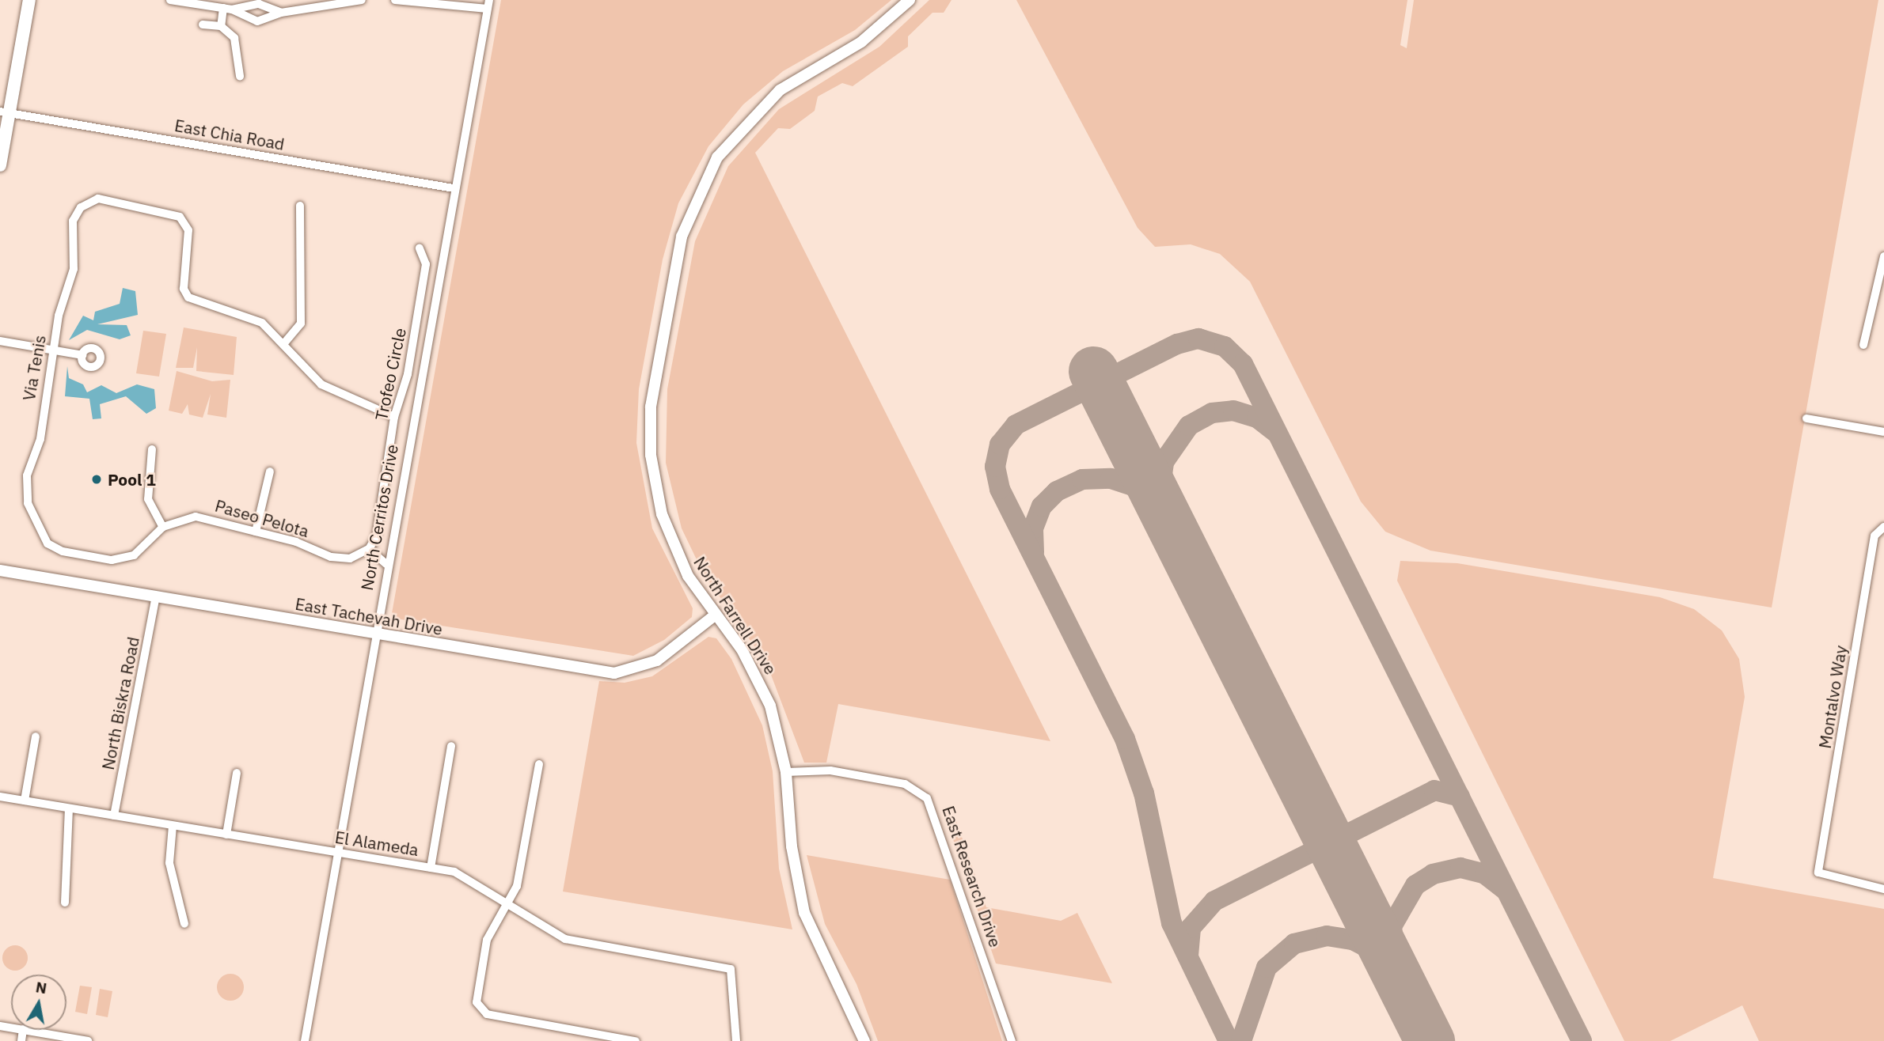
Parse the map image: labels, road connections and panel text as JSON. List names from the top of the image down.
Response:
{
  "streets": {
    "street": [
      "East Chia Road",
      "Via Tenis",
      "Trofeo Circle",
      "North Cerritos Drive",
      "Paseo Pelota",
      "North Farrell Drive",
      "East Tachevah Drive",
      "Montalvo Way",
      "North Biskra Road",
      "El Alameda",
      "East Research Drive"
    ]
  },
  "crossings": [
    ["East Chia Road", "North Cerritos Drive"],
    ["Via Tenis", "Paseo Pelota"],
    ["Trofeo Circle", "Paseo Pelota"],
    ["North Cerritos Drive", "East Tachevah Drive"],
    ["North Cerritos Drive", "El Alameda"],
    ["North Farrell Drive", "East Tachevah Drive"],
    ["North Farrell Drive", "East Research Drive"],
    ["East Tachevah Drive", "North Biskra Road"],
    ["North Biskra Road", "El Alameda"]
  ],
  "places": ["Pool 1"],
  "north": "top"
}
